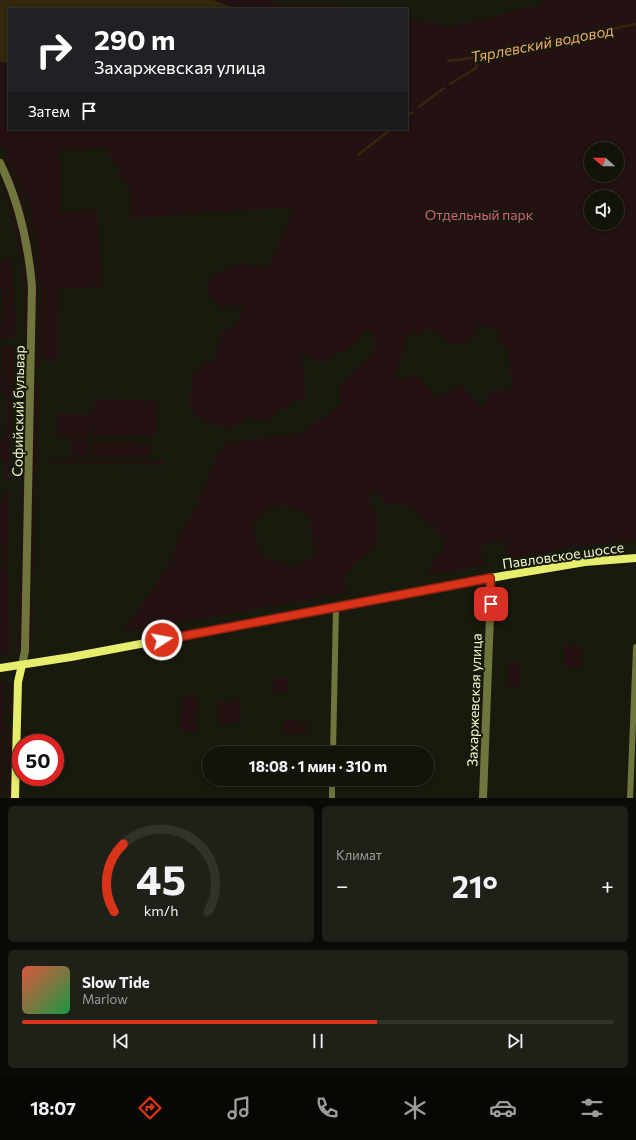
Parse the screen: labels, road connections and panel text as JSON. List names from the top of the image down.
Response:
{
  "streets": {
    "main road": ["Павловское шоссе"],
    "street": ["Софийский бульвар", "Захаржевская улица"]
  },
  "crossings": [
    ["Софийский бульвар", "Павловское шоссе"],
    ["Павловское шоссе", "Захаржевская улица"]
  ],
  "water": ["Тярлевский водовод"],
  "parks": ["Отдельный парк"],
  "north": "left",
  "page": {
    "turn": ["290 m", "Захаржевская улица"],
    "then": "Затем",
    "limit": "50",
    "trip": "18:08 · 1 мин · 310 m",
    "tile": "Климат",
    "heat": ["−", "21°", "+"],
    "song": ["Slow Tide", "Marlow"],
    "tabs": "18:07",
    "gauge": ["45", "km/h"]
  }
}
